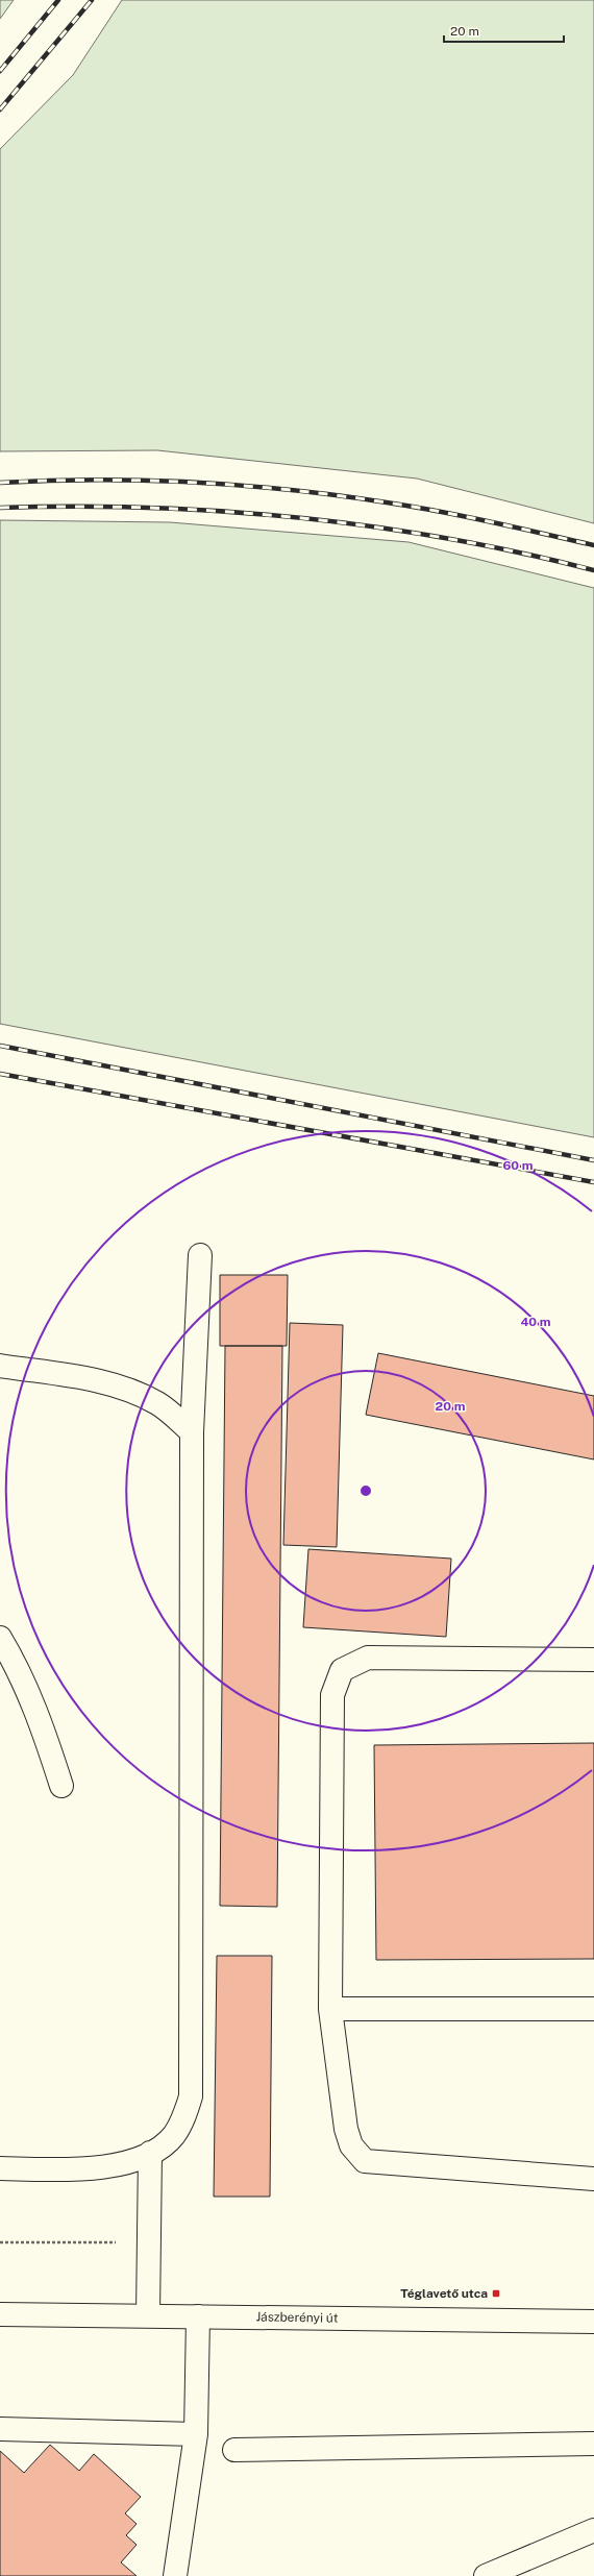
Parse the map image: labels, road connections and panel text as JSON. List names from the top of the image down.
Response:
{
  "streets": {
    "main road": ["Jászberényi út"]
  },
  "places": {
    "transit": ["Téglavető utca"]
  },
  "scale_bar": "20 m",
  "rings": ["60 m", "40 m", "20 m"]
}
